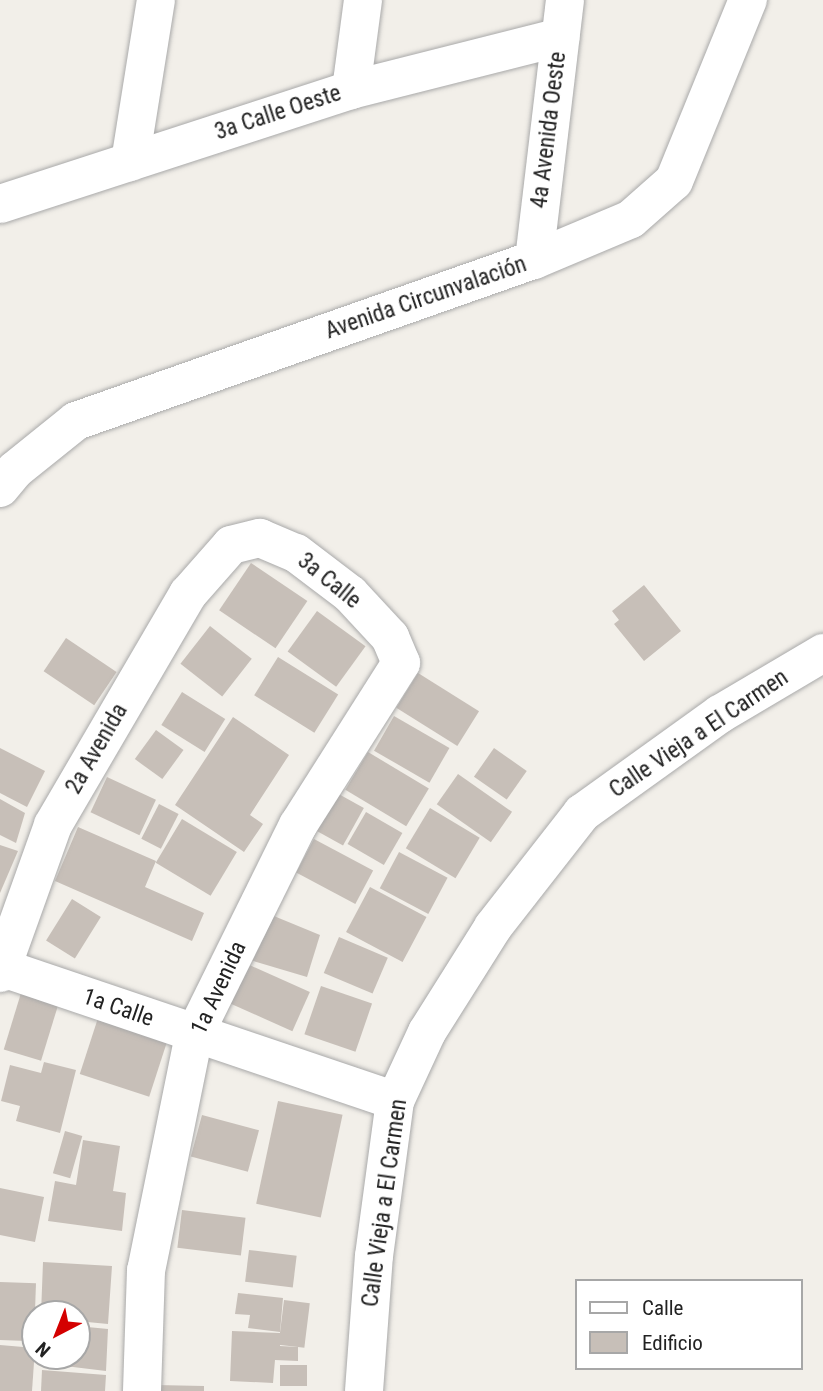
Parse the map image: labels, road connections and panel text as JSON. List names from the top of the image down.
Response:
{
  "streets": {
    "street": [
      "3a Calle Oeste",
      "4a Avenida Oeste",
      "Avenida Circunvalación",
      "3a Calle",
      "Calle Vieja a El Carmen",
      "2a Avenida",
      "1a Avenida",
      "1a Calle"
    ]
  },
  "crossings": [
    ["3a Calle Oeste", "4a Avenida Oeste"],
    ["4a Avenida Oeste", "Avenida Circunvalación"],
    ["3a Calle", "2a Avenida"],
    ["3a Calle", "1a Avenida"],
    ["Calle Vieja a El Carmen", "1a Calle"],
    ["2a Avenida", "1a Calle"],
    ["1a Avenida", "1a Calle"]
  ],
  "legend": ["Calle", "Edificio"],
  "north": "bottom left"
}
